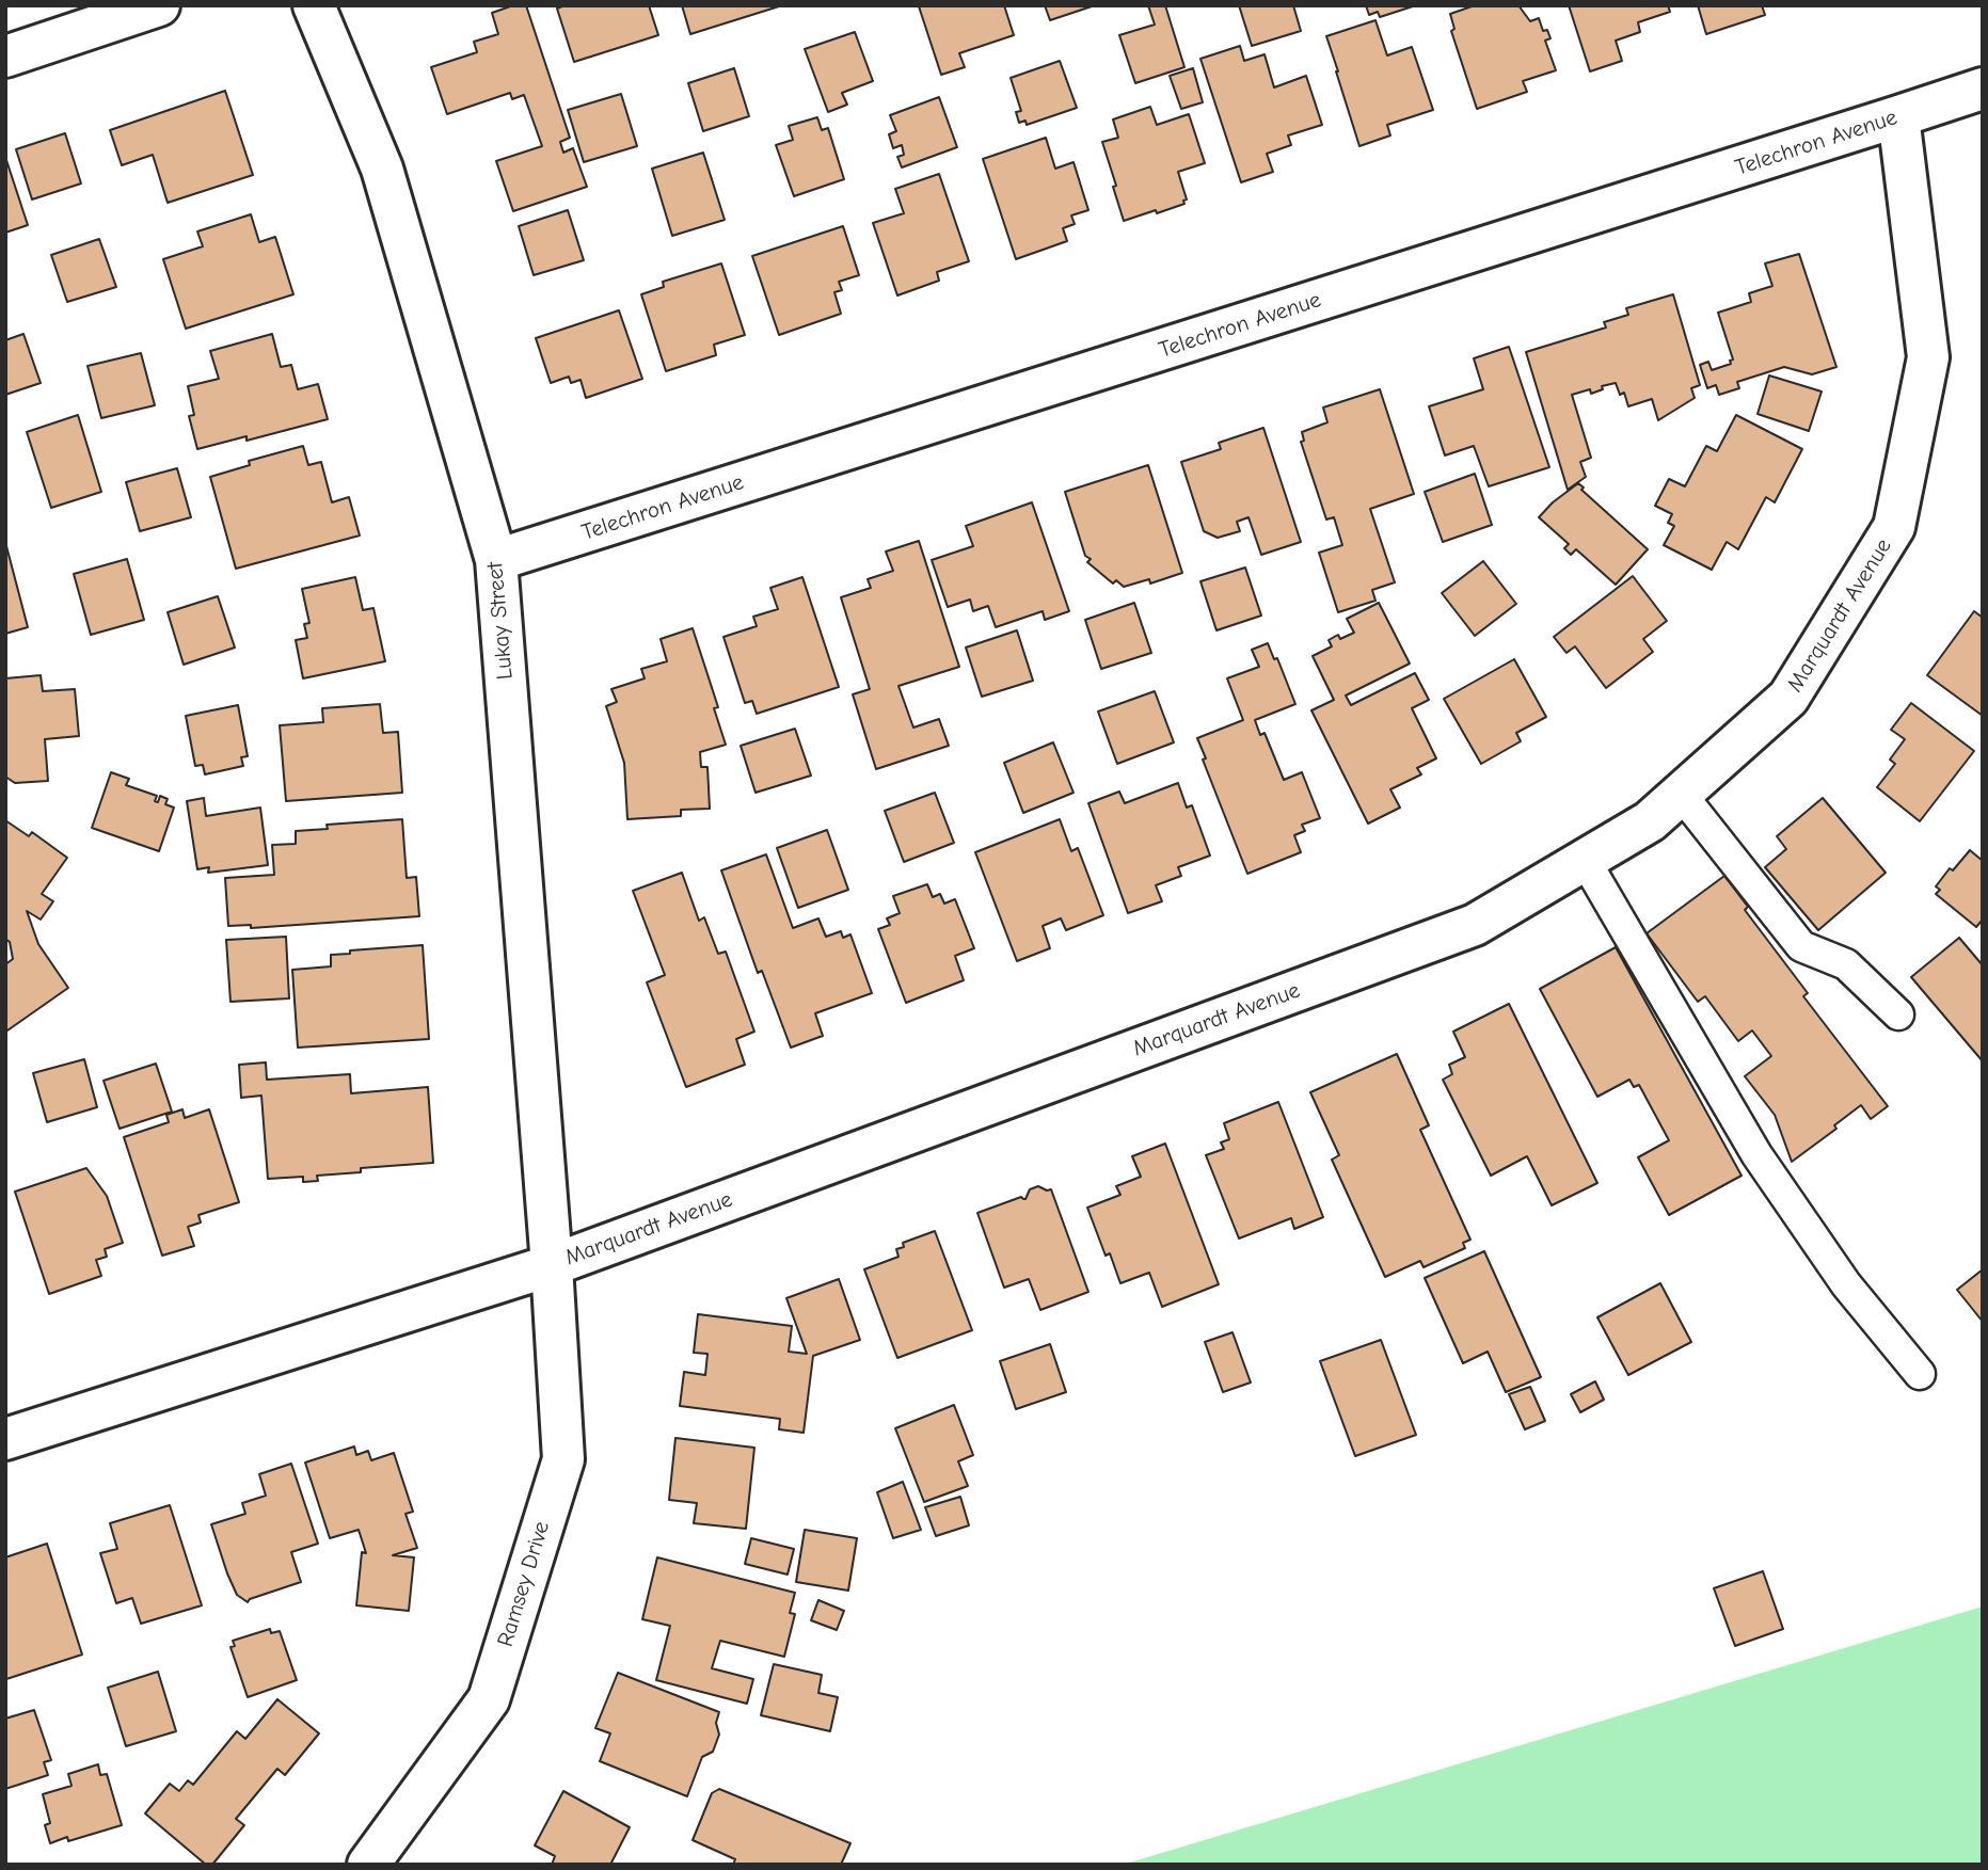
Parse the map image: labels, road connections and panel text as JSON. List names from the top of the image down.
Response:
{
  "streets": {
    "street": [
      "Telechron Avenue",
      "Marquardt Avenue",
      "Lukay Street",
      "Ramsey Drive"
    ]
  },
  "crossings": [
    ["Telechron Avenue", "Marquardt Avenue"],
    ["Telechron Avenue", "Lukay Street"],
    ["Marquardt Avenue", "Lukay Street"],
    ["Marquardt Avenue", "Ramsey Drive"],
    ["Lukay Street", "Ramsey Drive"]
  ]
}
